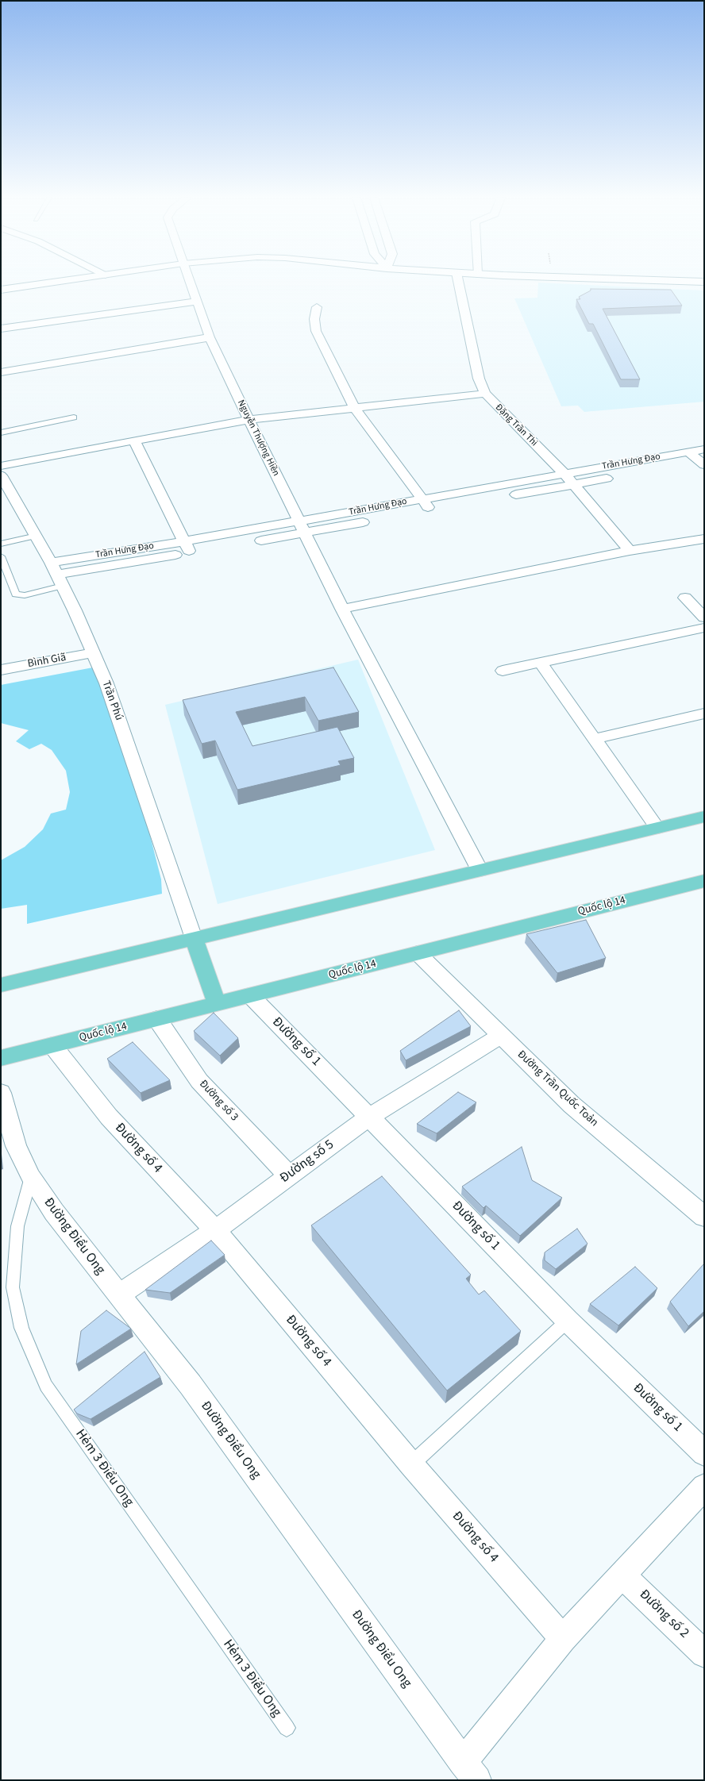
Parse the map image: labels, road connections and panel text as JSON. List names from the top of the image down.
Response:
{
  "streets": {
    "highway": ["Quốc lộ 14"],
    "street": [
      "Đặng Trần Thi",
      "Nguyễn Thượng Hiền",
      "Trần Hưng Đạo",
      "Bình Giã",
      "Trần Phú",
      "Đường số 1",
      "Đường Trần Quốc Toản",
      "Đường số 3",
      "Đường số 4",
      "Đường số 5",
      "Đường Điểu Ong",
      "Đường số 2"
    ],
    "lane": ["Hẻm 3 Điểu Ong"]
  },
  "crossings": [
    ["Đặng Trần Thi", "Trần Hưng Đạo"],
    ["Nguyễn Thượng Hiền", "Trần Hưng Đạo"],
    ["Trần Hưng Đạo", "Trần Phú"],
    ["Bình Giã", "Trần Phú"],
    ["Quốc lộ 14", "Đường số 1"],
    ["Quốc lộ 14", "Đường Trần Quốc Toản"],
    ["Quốc lộ 14", "Đường số 3"],
    ["Quốc lộ 14", "Đường số 4"],
    ["Đường số 1", "Đường số 5"],
    ["Đường Trần Quốc Toản", "Đường số 5"],
    ["Đường số 3", "Đường số 5"],
    ["Đường số 4", "Đường số 5"],
    ["Đường số 5", "Đường Điểu Ong"],
    ["Đường Điểu Ong", "Hẻm 3 Điểu Ong"]
  ]
}
